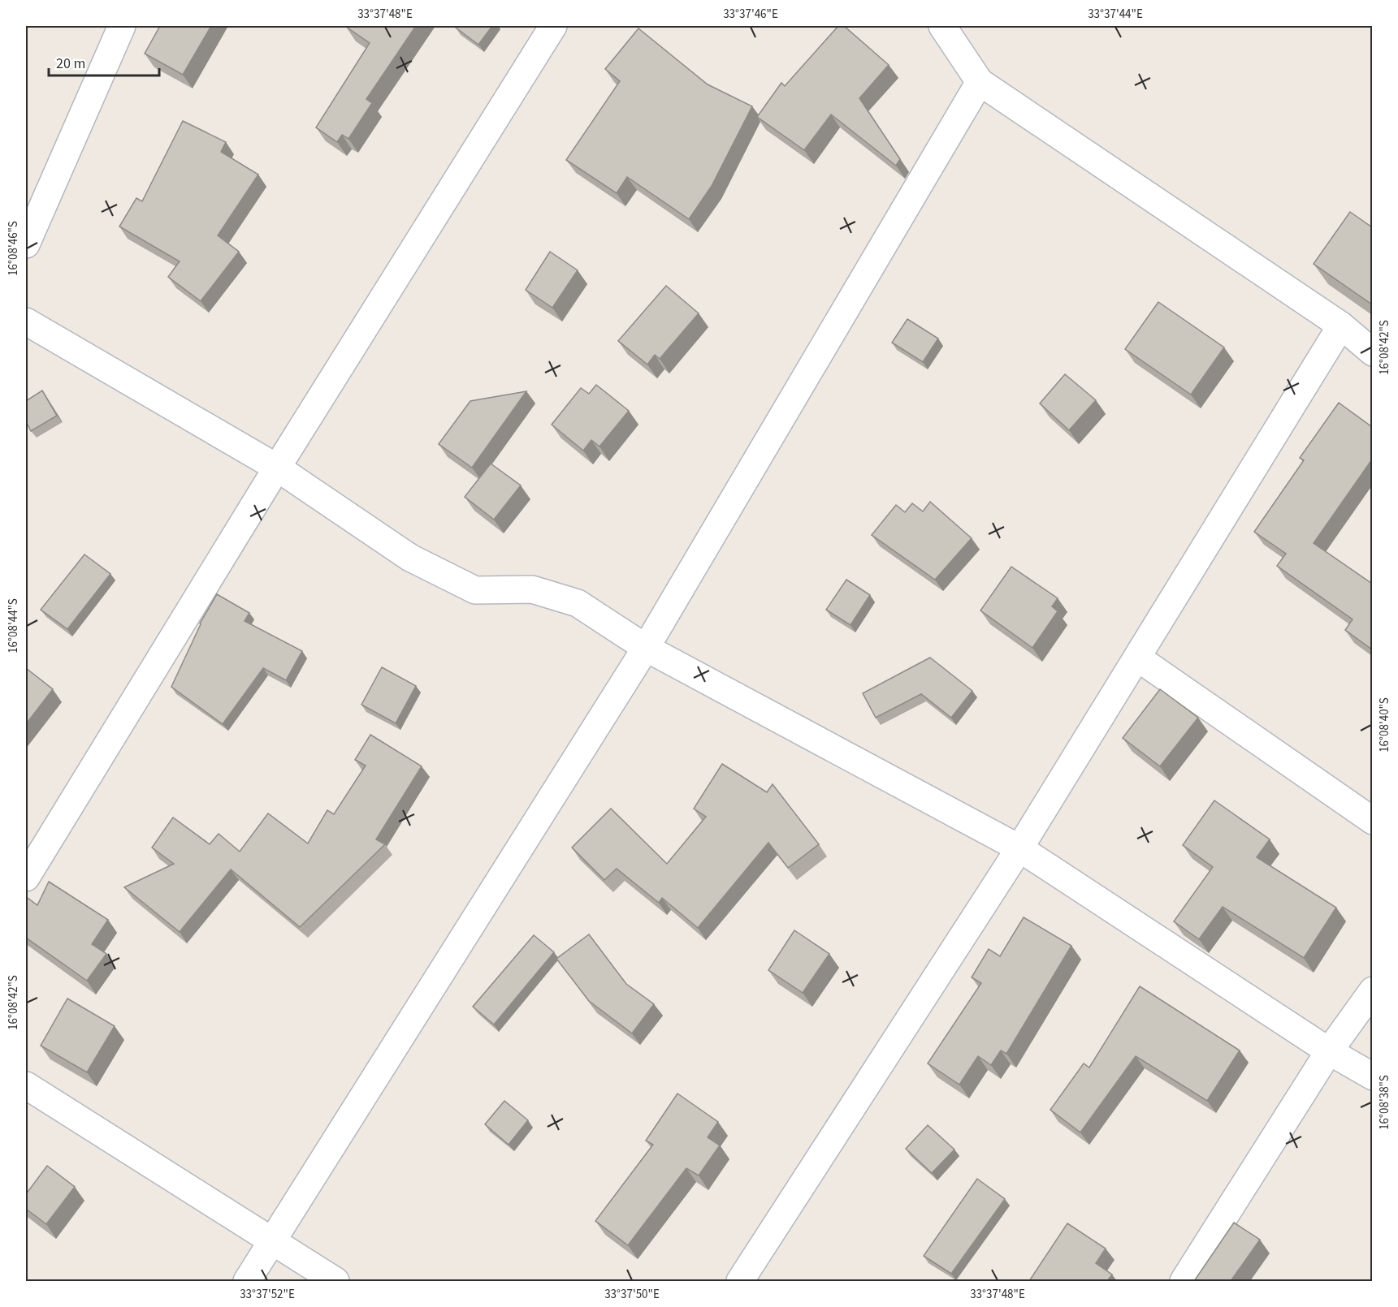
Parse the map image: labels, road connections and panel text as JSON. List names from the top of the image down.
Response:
{
  "scale_bar": "20 m",
  "coordinates": [
    "33°37'48\"E",
    "33°37'46\"E",
    "33°37'44\"E",
    "16°08'46\"S",
    "16°08'42\"S",
    "16°08'44\"S",
    "16°08'40\"S",
    "16°08'38\"S",
    "33°37'52\"E",
    "33°37'50\"E"
  ]
}
